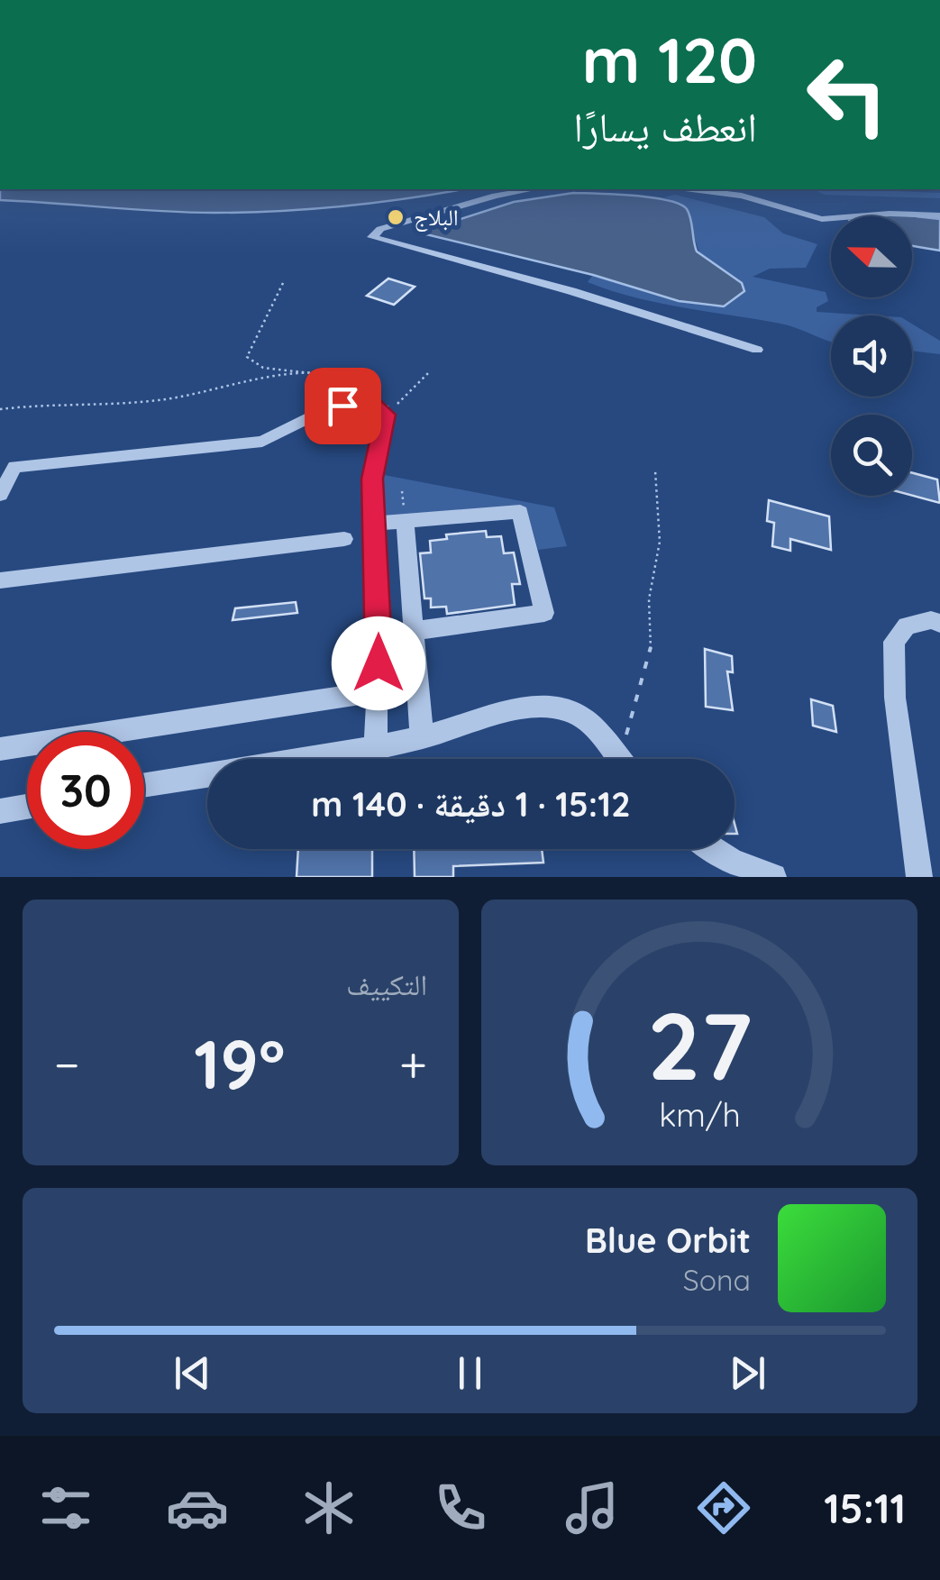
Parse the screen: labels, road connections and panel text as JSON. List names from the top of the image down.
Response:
{
  "places": ["البلاج"],
  "north": "left",
  "page": {
    "turn": ["120 m", "انعطف يسارًا"],
    "limit": "30",
    "trip": "15:12 · 1 دقيقة · 140 m",
    "tile": "التكييف",
    "heat": ["−", "19°", "+"],
    "song": ["Blue Orbit", "Sona"],
    "tabs": "15:11",
    "gauge": ["27", "km/h"]
  }
}
